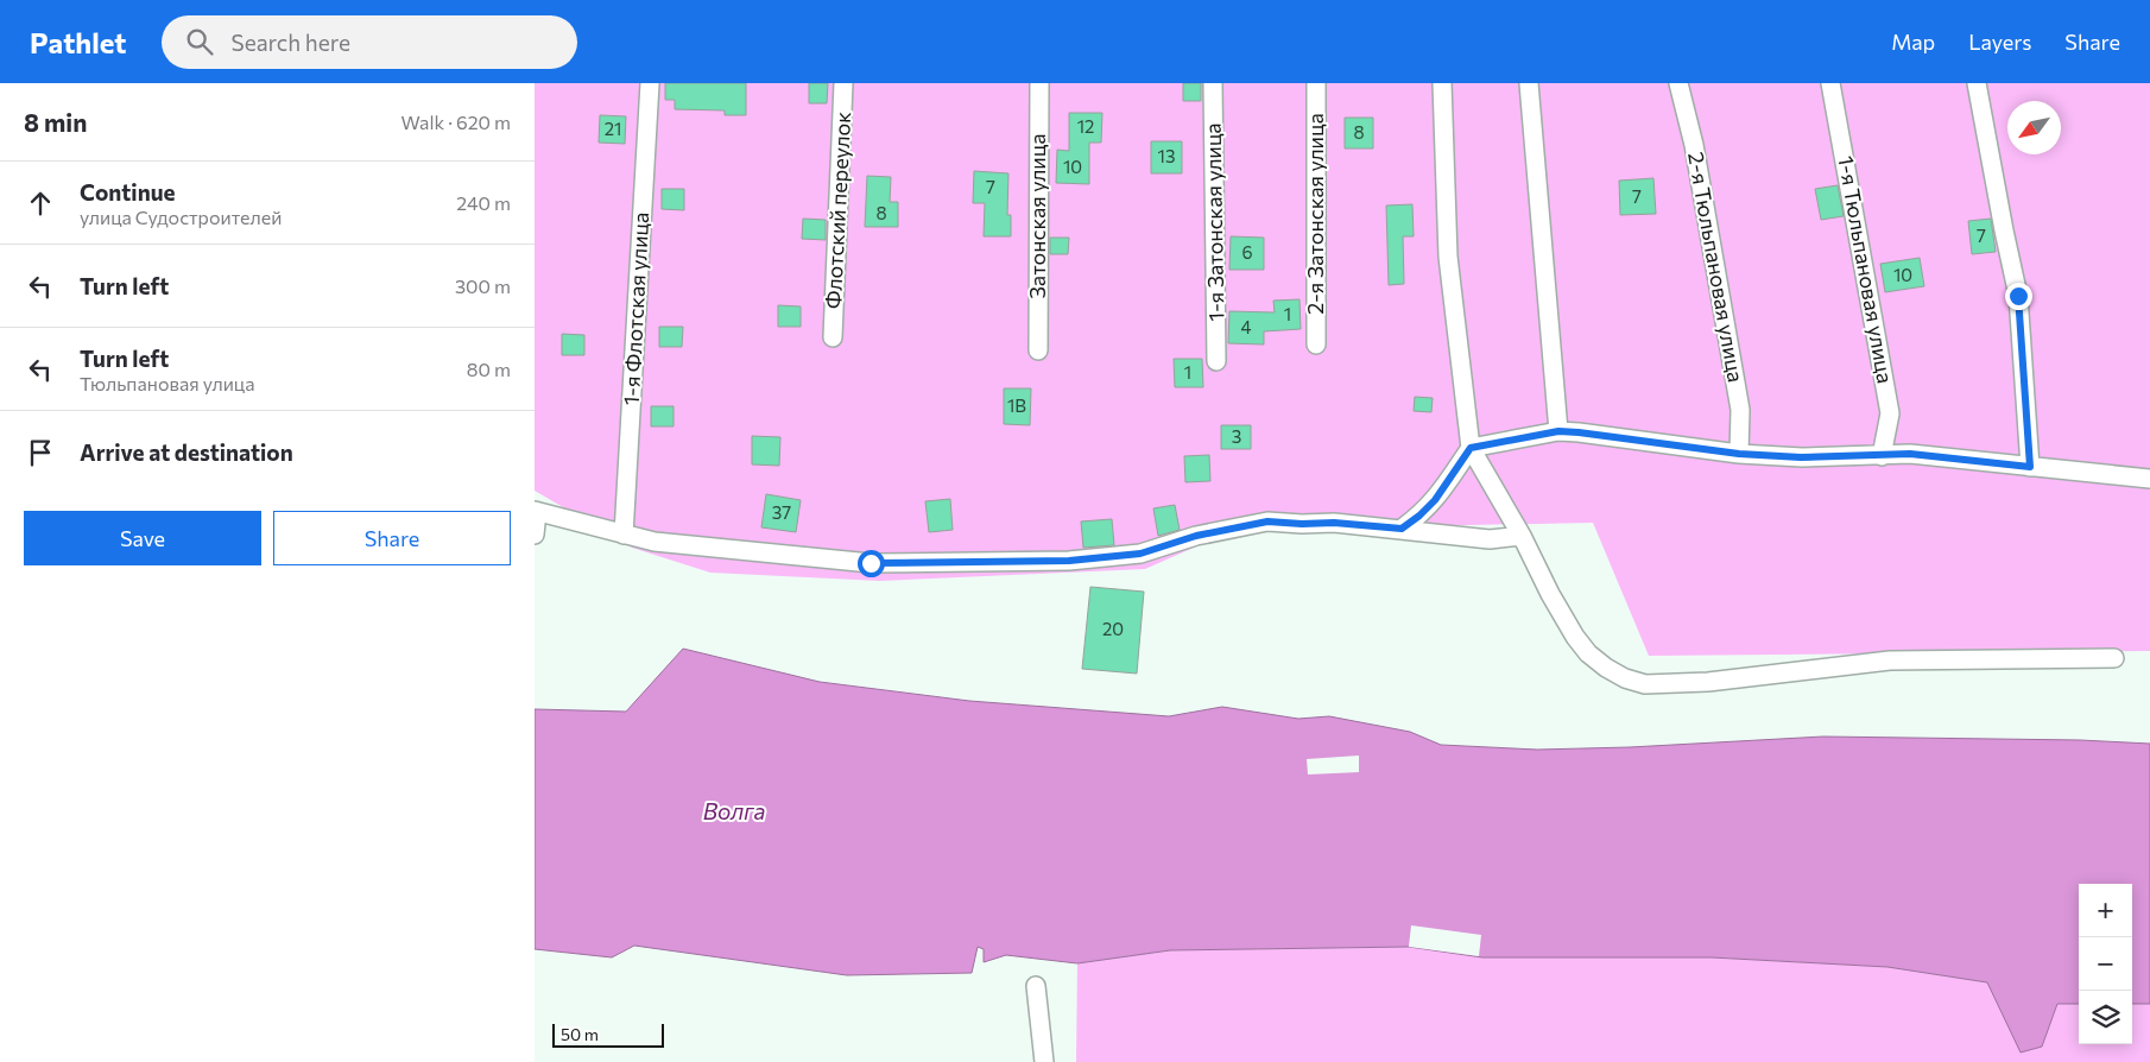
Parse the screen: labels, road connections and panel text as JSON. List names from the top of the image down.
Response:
{
  "streets": {
    "street": [
      "Флотский переулок",
      "2-я Затонская улица",
      "Затонская улица",
      "1-я Затонская улица",
      "2-я Тюльпановая улица",
      "1-я Тюльпановая улица",
      "1-я Флотская улица"
    ]
  },
  "water": ["Волга"],
  "house_numbers": [
    "12",
    "21",
    "8",
    "13",
    "10",
    "7",
    "7",
    "8",
    "7",
    "6",
    "10",
    "1",
    "4",
    "1",
    "1В",
    "3",
    "37",
    "20"
  ],
  "scale_bar": "50 m",
  "north": "bottom left",
  "page": {
    "header": "Pathlet",
    "search": "Search here",
    "nav": ["Map", "Layers", "Share"],
    "heading": ["8 min", "Walk · 620 m"],
    "list": [
      ["Continue", "улица Судостроителей", "240 m"],
      ["Turn left", "300 m"],
      ["Turn left", "Тюльпановая улица", "80 m"],
      "Arrive at destination"
    ],
    "buttons": ["Save", "Share"],
    "map_buttons": ["+", "−"],
    "scale": "50 m"
  }
}
